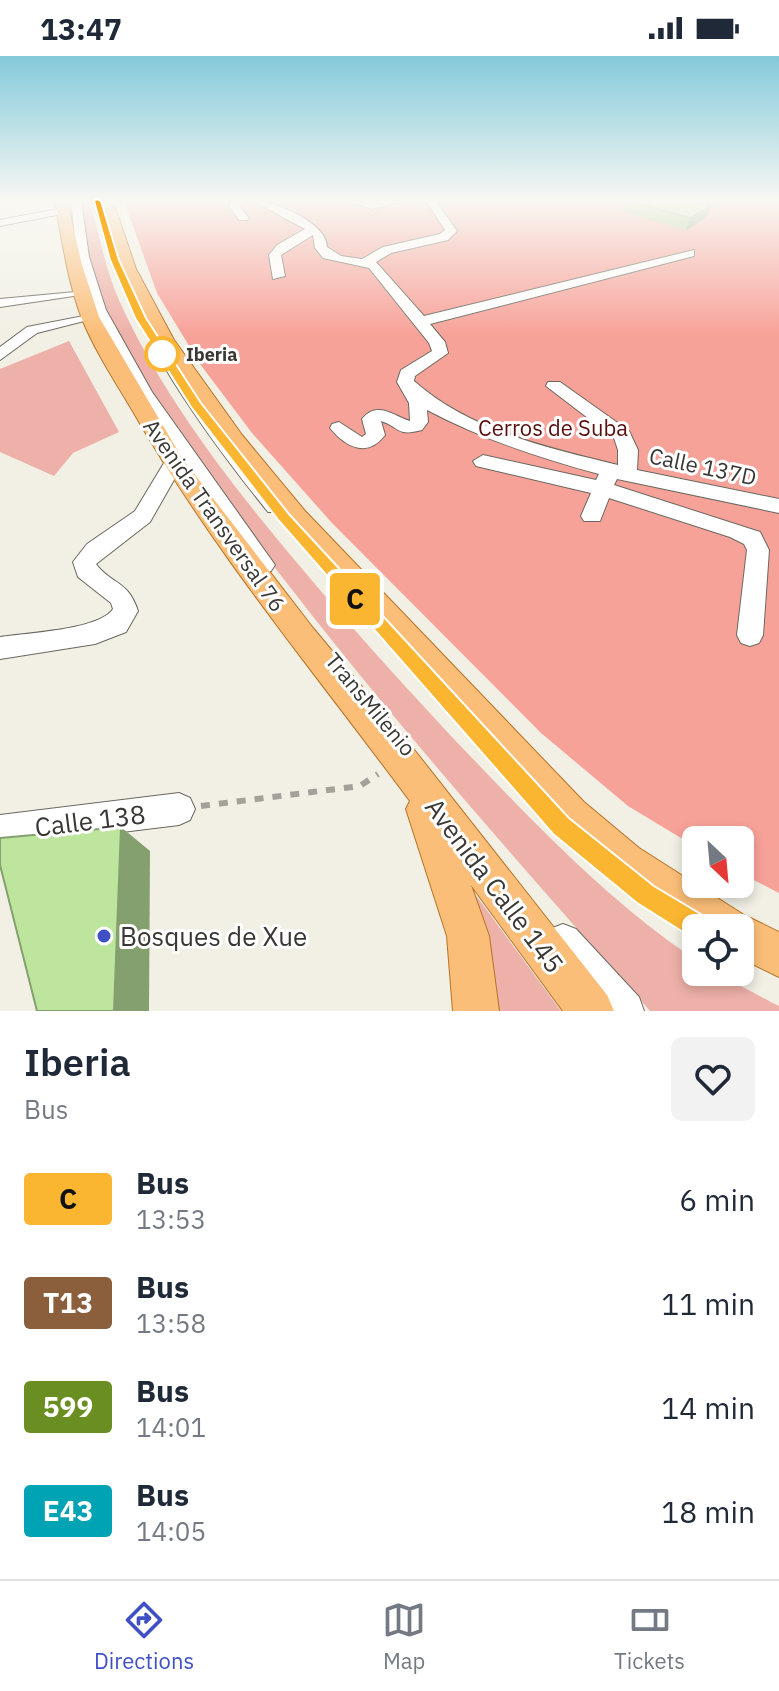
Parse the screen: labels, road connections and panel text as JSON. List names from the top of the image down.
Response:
{
  "streets": {
    "main road": ["Avenida Transversal 76", "Avenida Calle 145"],
    "street": ["Calle 137D", "TransMilenio", "Calle 138"]
  },
  "crossings": [
    ["Avenida Transversal 76", "Avenida Calle 145"]
  ],
  "parks": ["Cerros de Suba"],
  "places": ["Iberia", "Bosques de Xue"],
  "lines": ["bus line C"],
  "north": "bottom right",
  "page": {
    "status": "13:47",
    "on_map": "C",
    "heading": ["Iberia", "Bus"],
    "list": [
      {
        "mark": "C",
        "name": "Bus",
        "note": "13:53",
        "value": "6 min"
      },
      {
        "mark": "T13",
        "name": "Bus",
        "note": "13:58",
        "value": "11 min"
      },
      {
        "mark": "599",
        "name": "Bus",
        "note": "14:01",
        "value": "14 min"
      },
      {
        "mark": "E43",
        "name": "Bus",
        "note": "14:05",
        "value": "18 min"
      }
    ],
    "tabs": ["Directions", "Map", "Tickets"]
  }
}
